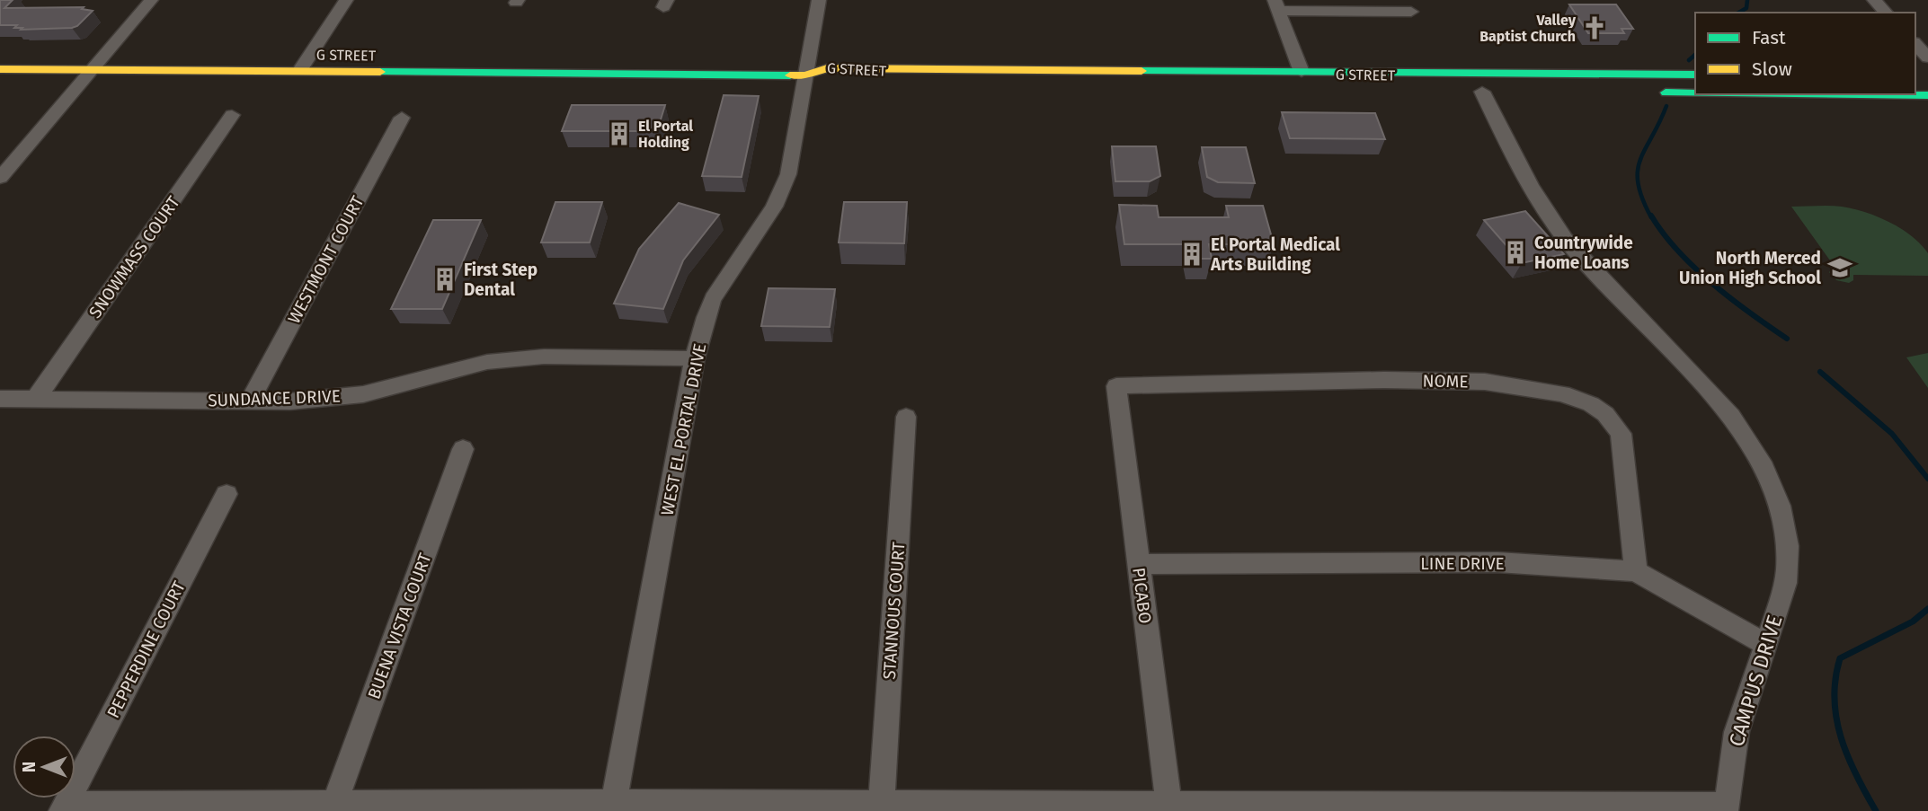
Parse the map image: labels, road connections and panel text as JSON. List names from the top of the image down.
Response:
{
  "streets": {
    "street": [
      "G STREET",
      "SNOWMASS COURT",
      "WESTMONT COURT",
      "NOME",
      "SUNDANCE DRIVE",
      "WEST EL PORTAL DRIVE",
      "LINE DRIVE",
      "PICABO",
      "STANNOUS COURT",
      "BUENA VISTA COURT",
      "PEPPERDINE COURT",
      "CAMPUS DRIVE"
    ]
  },
  "crossings": [
    ["G STREET", "WEST EL PORTAL DRIVE"],
    ["SNOWMASS COURT", "SUNDANCE DRIVE"],
    ["WESTMONT COURT", "SUNDANCE DRIVE"],
    ["NOME", "LINE DRIVE"],
    ["NOME", "PICABO"],
    ["SUNDANCE DRIVE", "WEST EL PORTAL DRIVE"],
    ["WEST EL PORTAL DRIVE", "CAMPUS DRIVE"],
    ["LINE DRIVE", "PICABO"],
    ["LINE DRIVE", "CAMPUS DRIVE"],
    ["PICABO", "CAMPUS DRIVE"],
    ["STANNOUS COURT", "CAMPUS DRIVE"],
    ["BUENA VISTA COURT", "CAMPUS DRIVE"],
    ["PEPPERDINE COURT", "CAMPUS DRIVE"]
  ],
  "places": {
    "church": ["Valley Baptist Church"],
    "building": [
      "El Portal Holding",
      "Countrywide Home Loans",
      "El Portal Medical Arts Building",
      "First Step Dental"
    ],
    "school or university": ["North Merced Union High School"]
  },
  "legend": ["Fast", "Slow"],
  "north": "left"
}
